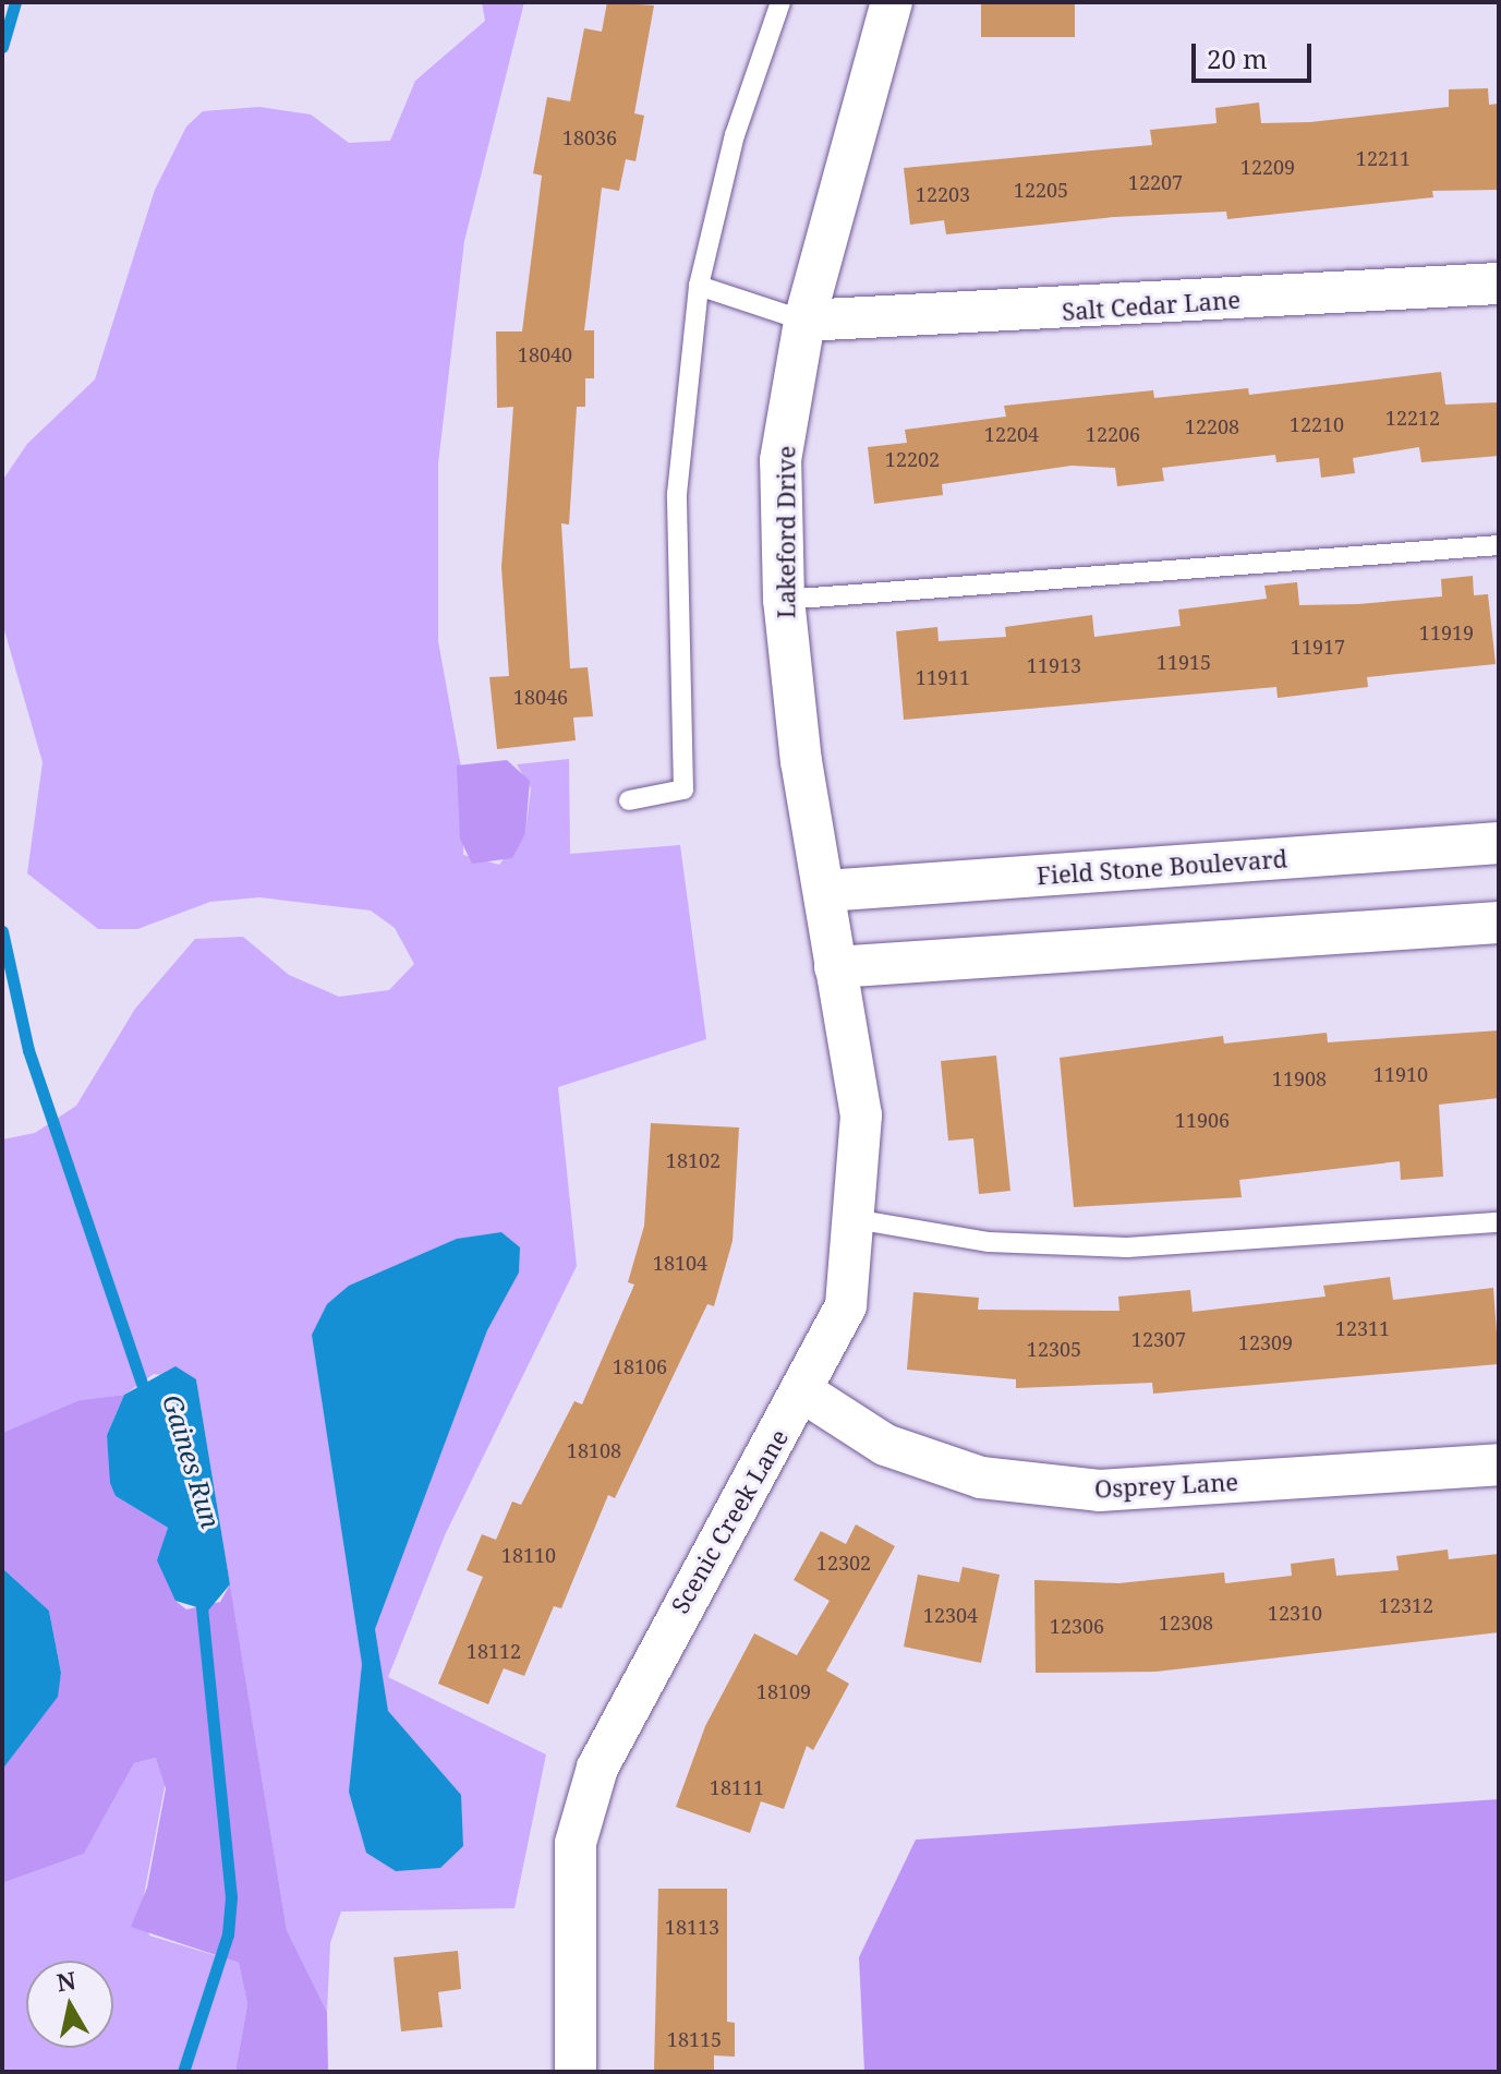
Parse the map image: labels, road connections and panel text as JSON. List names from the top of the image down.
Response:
{
  "streets": {
    "street": [
      "Salt Cedar Lane",
      "Lakeford Drive",
      "Field Stone Boulevard",
      "Osprey Lane",
      "Scenic Creek Lane"
    ]
  },
  "crossings": [
    ["Salt Cedar Lane", "Lakeford Drive"],
    ["Lakeford Drive", "Field Stone Boulevard"],
    ["Lakeford Drive", "Scenic Creek Lane"],
    ["Osprey Lane", "Scenic Creek Lane"]
  ],
  "water": ["Gaines Run"],
  "house_numbers": [
    "18036",
    "12211",
    "12209",
    "12207",
    "12205",
    "12203",
    "18040",
    "12212",
    "12210",
    "12208",
    "12204",
    "12206",
    "12202",
    "11919",
    "11917",
    "11915",
    "11913",
    "11911",
    "18046",
    "11910",
    "11908",
    "11906",
    "18102",
    "18104",
    "12311",
    "12307",
    "12309",
    "12305",
    "18106",
    "18108",
    "18110",
    "12302",
    "12312",
    "12310",
    "12304",
    "12308",
    "12306",
    "18112",
    "18109",
    "18111",
    "18113",
    "18115"
  ],
  "scale_bar": "20 m",
  "north": "top"
}
